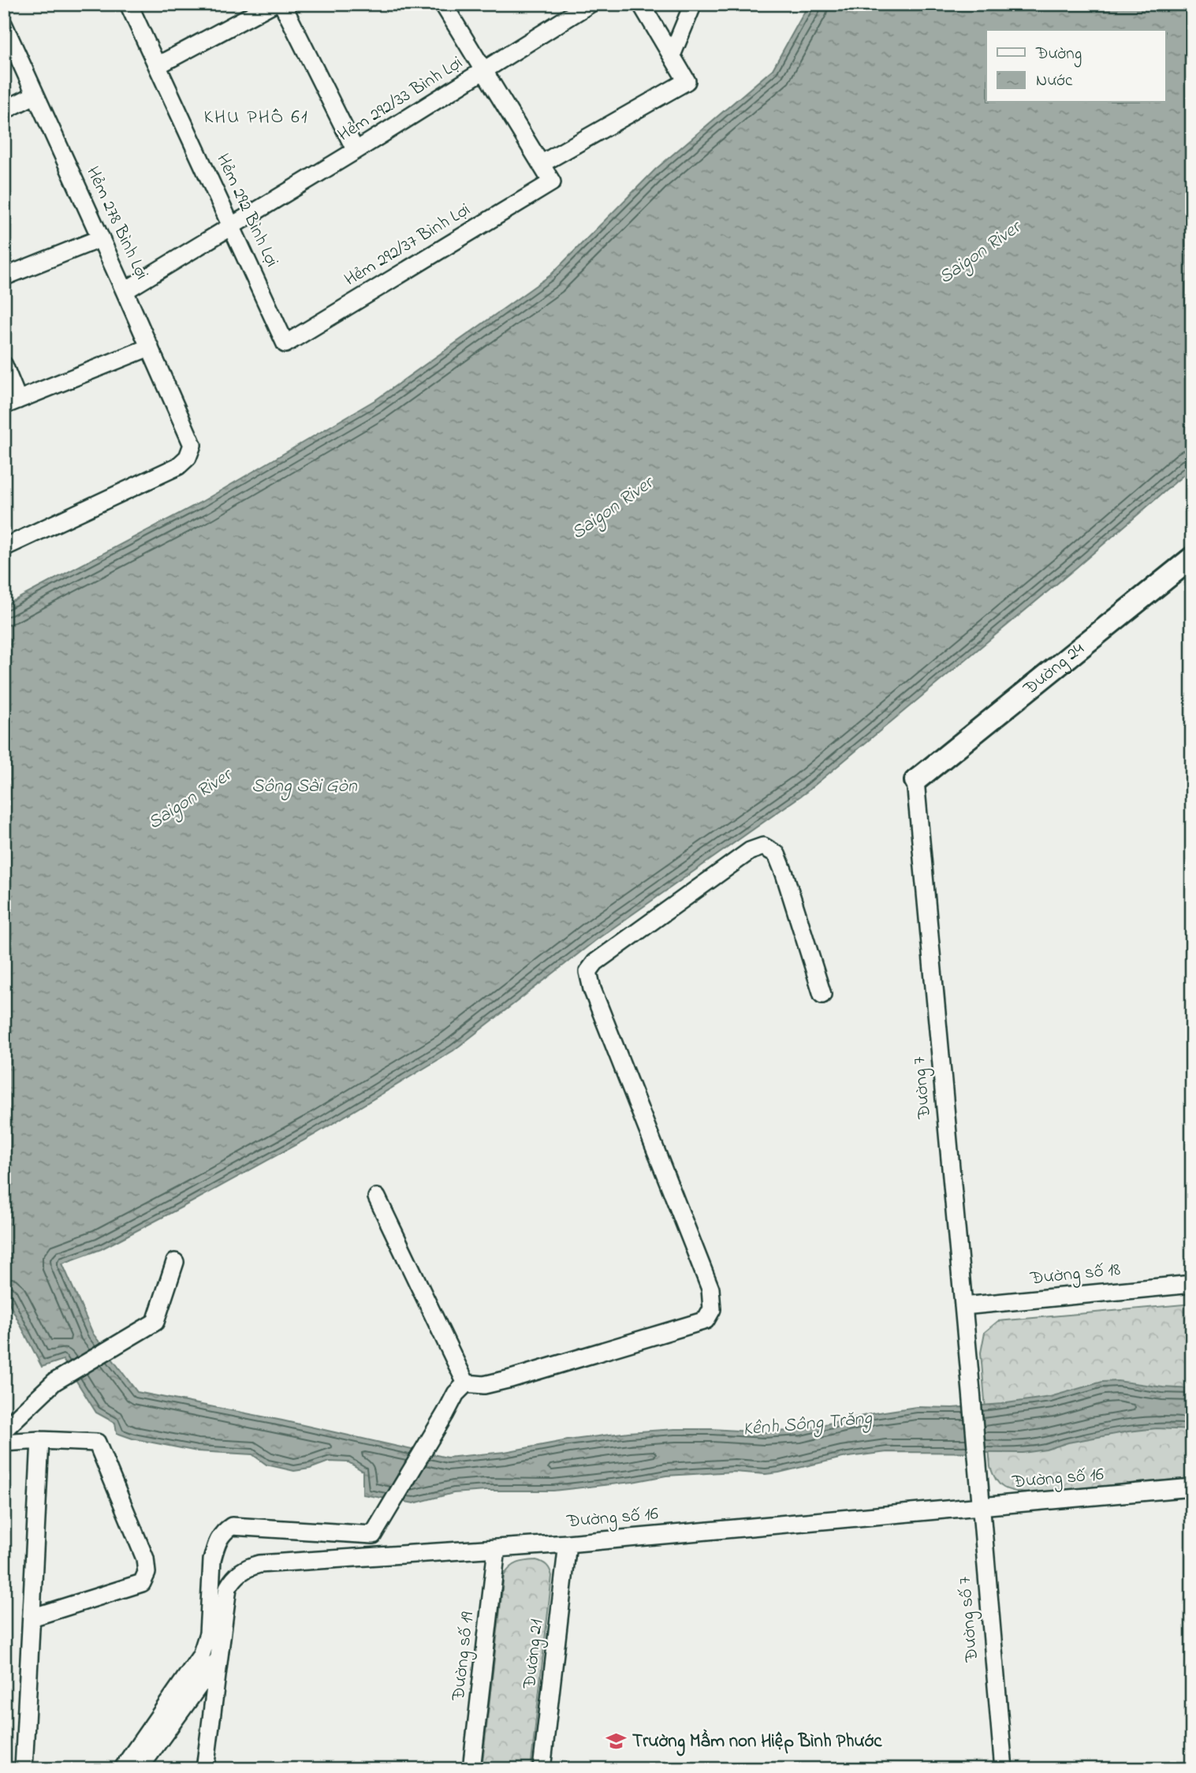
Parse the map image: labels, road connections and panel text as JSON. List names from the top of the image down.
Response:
{
  "streets": {
    "street": [
      "Hẻm 292/33 Bình Lợi",
      "Hẻm 292 Bình Lợi",
      "Hẻm 278 Bình Lợi",
      "Hẻm 292/37 Bình Lợi",
      "Đường 24",
      "Đường 7",
      "Đường số 18",
      "Đường số 16",
      "Đường số 7",
      "Đường 21",
      "Đường số 19"
    ]
  },
  "crossings": [
    ["Hẻm 292/33 Bình Lợi", "Hẻm 292 Bình Lợi"],
    ["Hẻm 292/33 Bình Lợi", "Hẻm 278 Bình Lợi"],
    ["Hẻm 292 Bình Lợi", "Hẻm 292/37 Bình Lợi"],
    ["Đường 24", "Đường 7"],
    ["Đường 7", "Đường số 18"],
    ["Đường 7", "Đường số 7"],
    ["Đường số 16", "Đường số 7"],
    ["Đường số 16", "Đường 21"],
    ["Đường số 16", "Đường số 19"]
  ],
  "districts": ["KHU PHỐ 61"],
  "water": ["Saigon River", "Sông Sài Gòn", "Kênh Sông Trăng"],
  "places": {
    "school or university": ["Trường Mầm non Hiệp Bình Phước"]
  },
  "legend": ["Đường", "Nước"]
}
